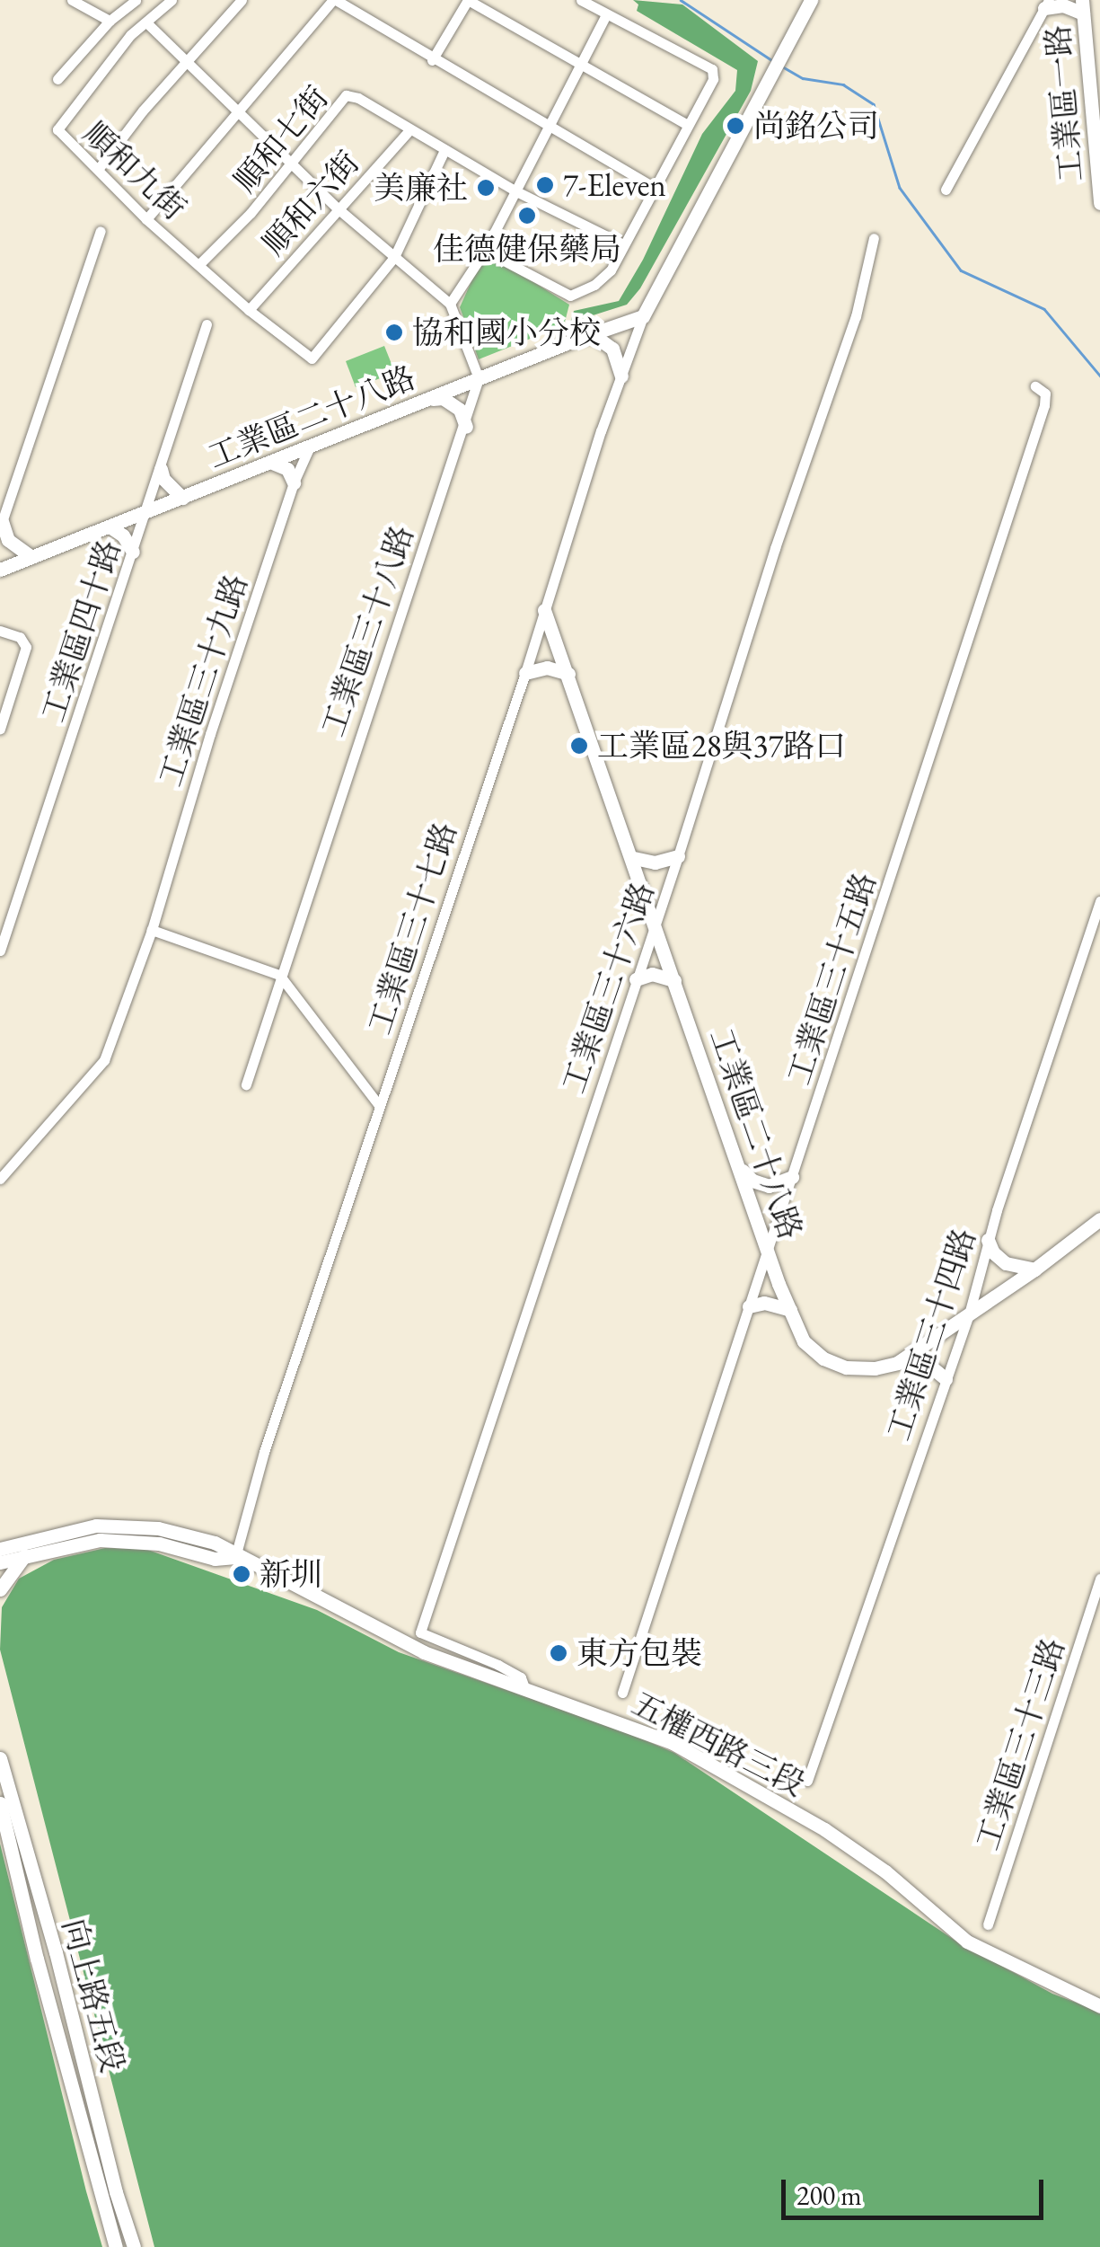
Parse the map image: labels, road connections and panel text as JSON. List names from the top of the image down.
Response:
{
  "streets": {
    "street": [
      "工業區一路",
      "順和七街",
      "順和九街",
      "順和六街",
      "工業區二十八路",
      "工業區四十路",
      "工業區三十八路",
      "工業區三十九路",
      "工業區三十七路",
      "工業區三十五路",
      "工業區三十六路",
      "工業區三十四路",
      "五權西路三段",
      "工業區三十三路",
      "向上路五段"
    ]
  },
  "crossings": [
    ["順和七街", "順和九街"],
    ["順和七街", "順和六街"],
    ["順和九街", "順和六街"],
    ["工業區二十八路", "工業區四十路"],
    ["工業區二十八路", "工業區三十八路"],
    ["工業區二十八路", "工業區三十九路"],
    ["工業區二十八路", "工業區三十七路"],
    ["工業區二十八路", "工業區三十五路"],
    ["工業區二十八路", "工業區三十六路"],
    ["工業區二十八路", "工業區三十四路"],
    ["工業區三十七路", "五權西路三段"],
    ["工業區三十六路", "五權西路三段"]
  ],
  "places": [
    "尚銘公司",
    "7-Eleven",
    "美廉社",
    "佳德健保藥局",
    "協和國小分校",
    "工業區28與37路口",
    "新圳",
    "東方包裝"
  ],
  "scale_bar": "200 m"
}
